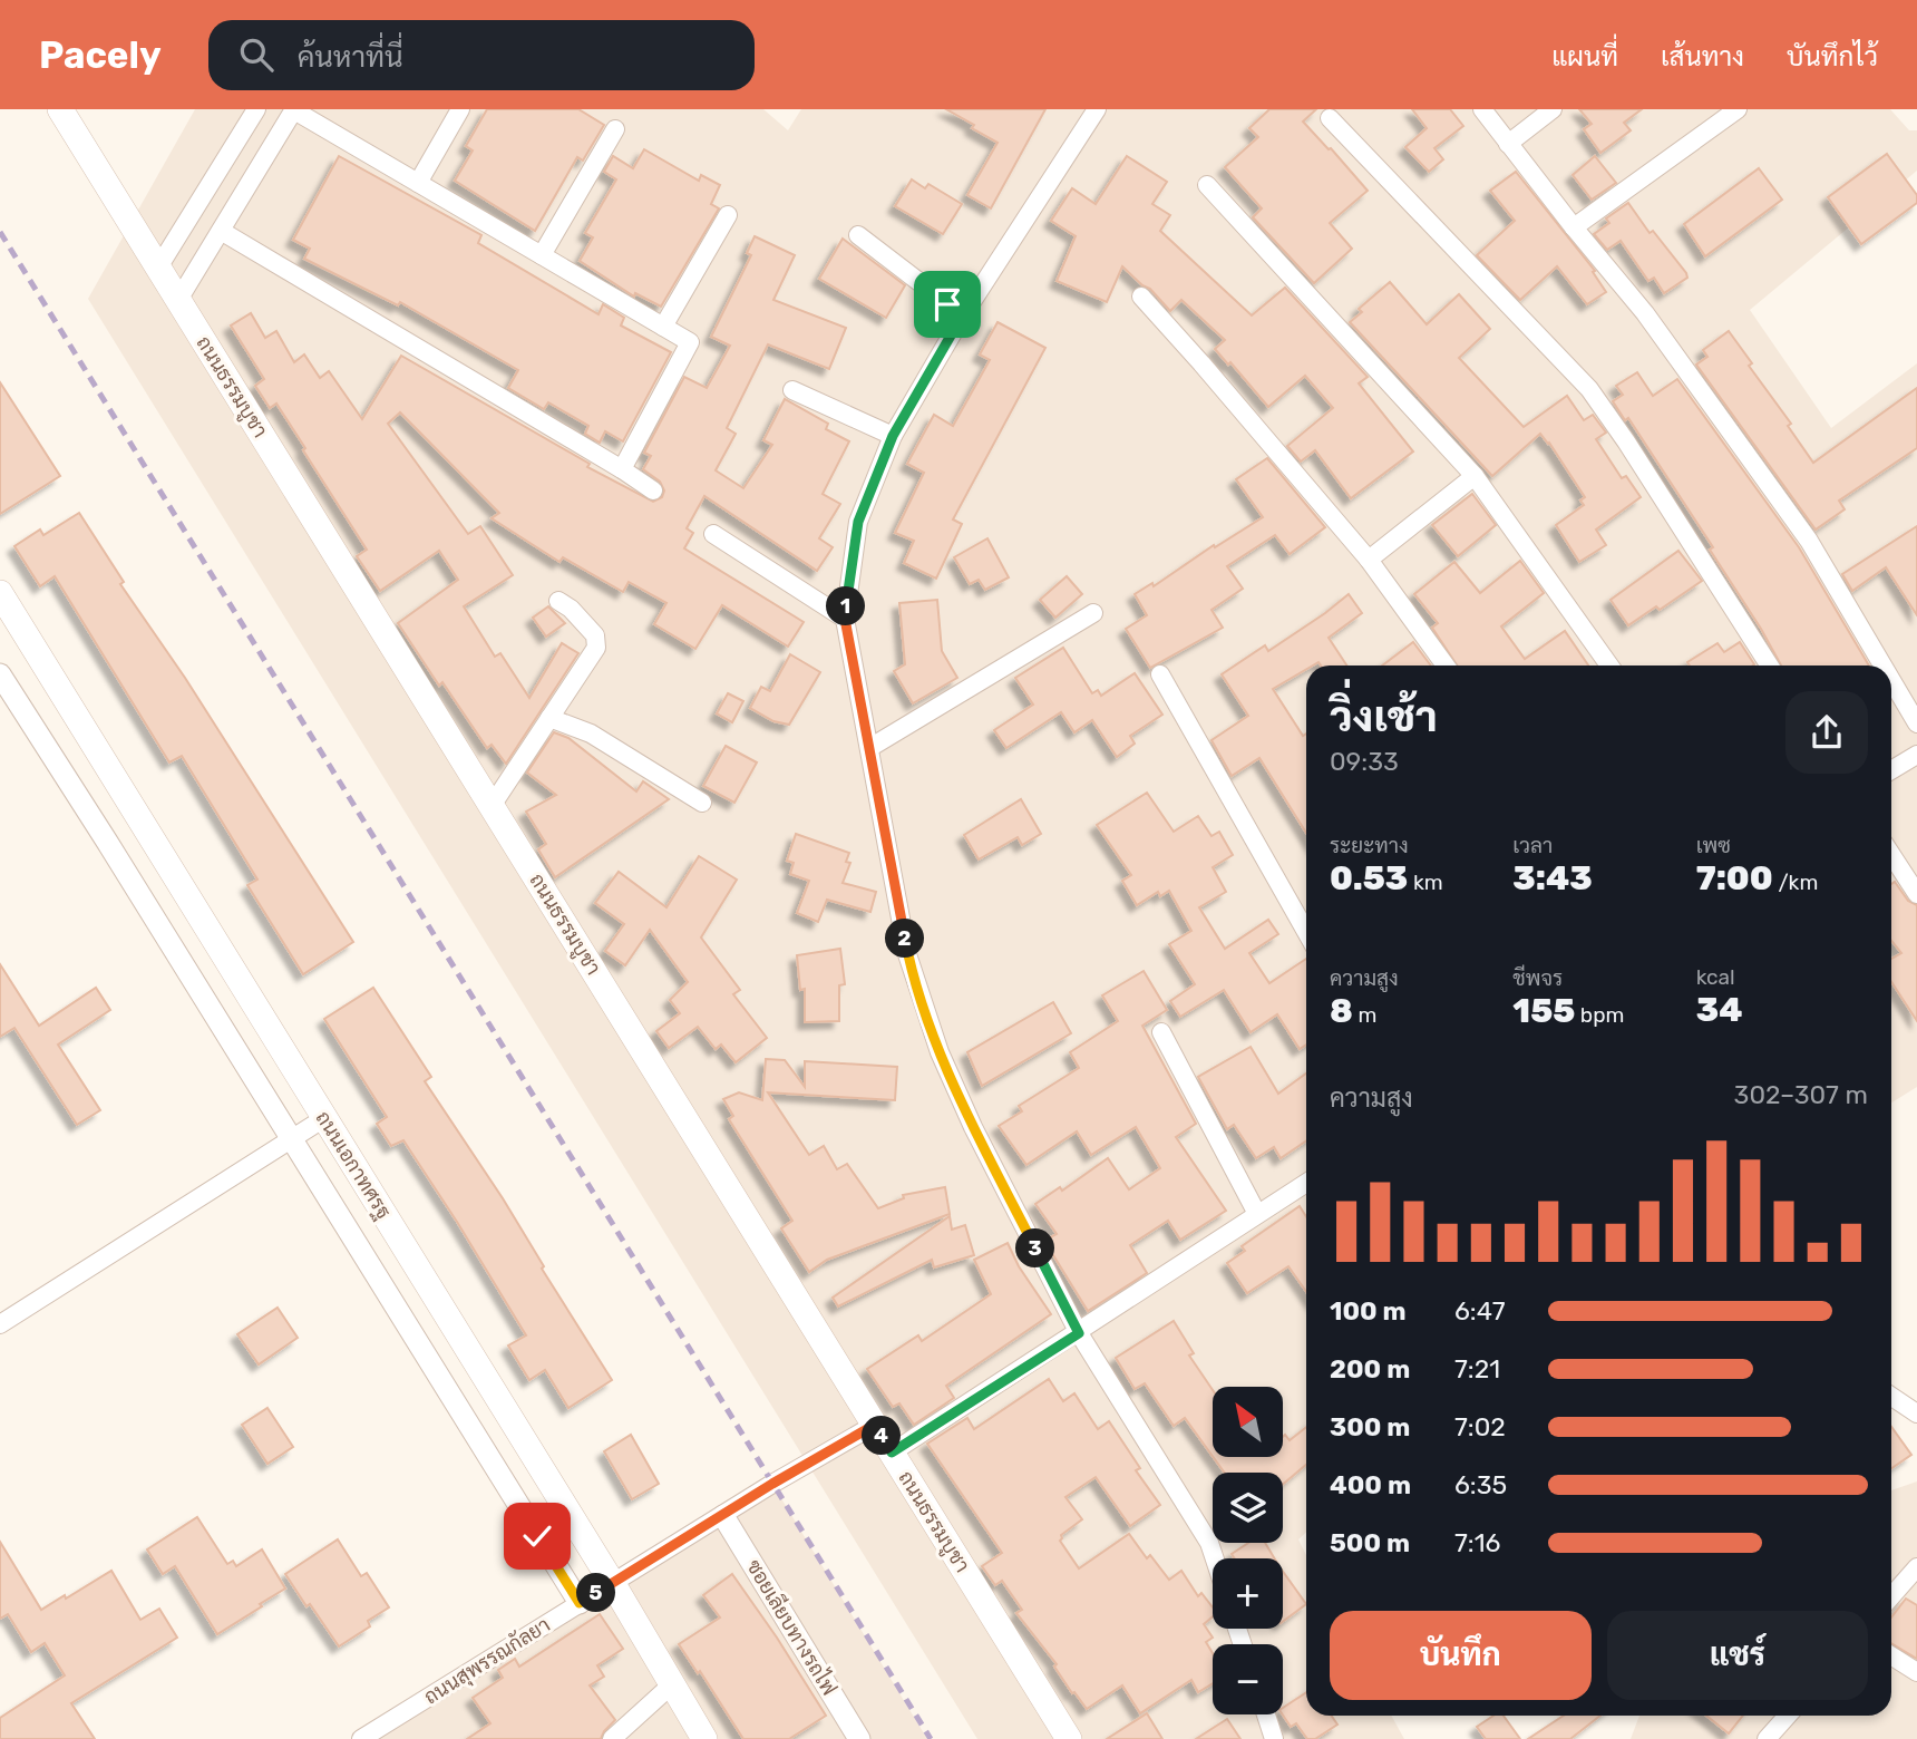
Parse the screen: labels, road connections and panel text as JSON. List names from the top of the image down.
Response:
{
  "streets": {
    "main road": ["ถนนธรรมบูชา", "ถนนเอกาทศรฐ"],
    "street": ["ซอยเลียบทางรถไฟ", "ถนนสุพรรณกัลยา"]
  },
  "crossings": [
    ["ถนนธรรมบูชา", "ถนนสุพรรณกัลยา"],
    ["ถนนเอกาทศรฐ", "ถนนสุพรรณกัลยา"],
    ["ซอยเลียบทางรถไฟ", "ถนนสุพรรณกัลยา"]
  ],
  "north": "top left",
  "page": {
    "header": "Pacely",
    "search": "ค้นหาที่นี่",
    "nav": ["แผนที่", "เส้นทาง", "บันทึกไว้"],
    "pins": [
      "1",
      "2",
      "3",
      "4",
      "5"
    ],
    "heading": ["วิ่งเช้า", "09:33"],
    "stats": [
      ["ระยะทาง", "0.53 km"],
      ["เวลา", "3:43"],
      ["เพซ", "7:00 /km"],
      ["ความสูง", "8 m"],
      ["ชีพจร", "155 bpm"],
      ["kcal", "34"]
    ],
    "chart": ["ความสูง", "302–307 m"],
    "list": [
      {
        "name": "100 m",
        "note": "6:47"
      },
      {
        "name": "200 m",
        "note": "7:21"
      },
      {
        "name": "300 m",
        "note": "7:02"
      },
      {
        "name": "400 m",
        "note": "6:35"
      },
      {
        "name": "500 m",
        "note": "7:16"
      }
    ],
    "map_buttons": ["+", "−"],
    "buttons": ["บันทึก", "แชร์"]
  }
}
